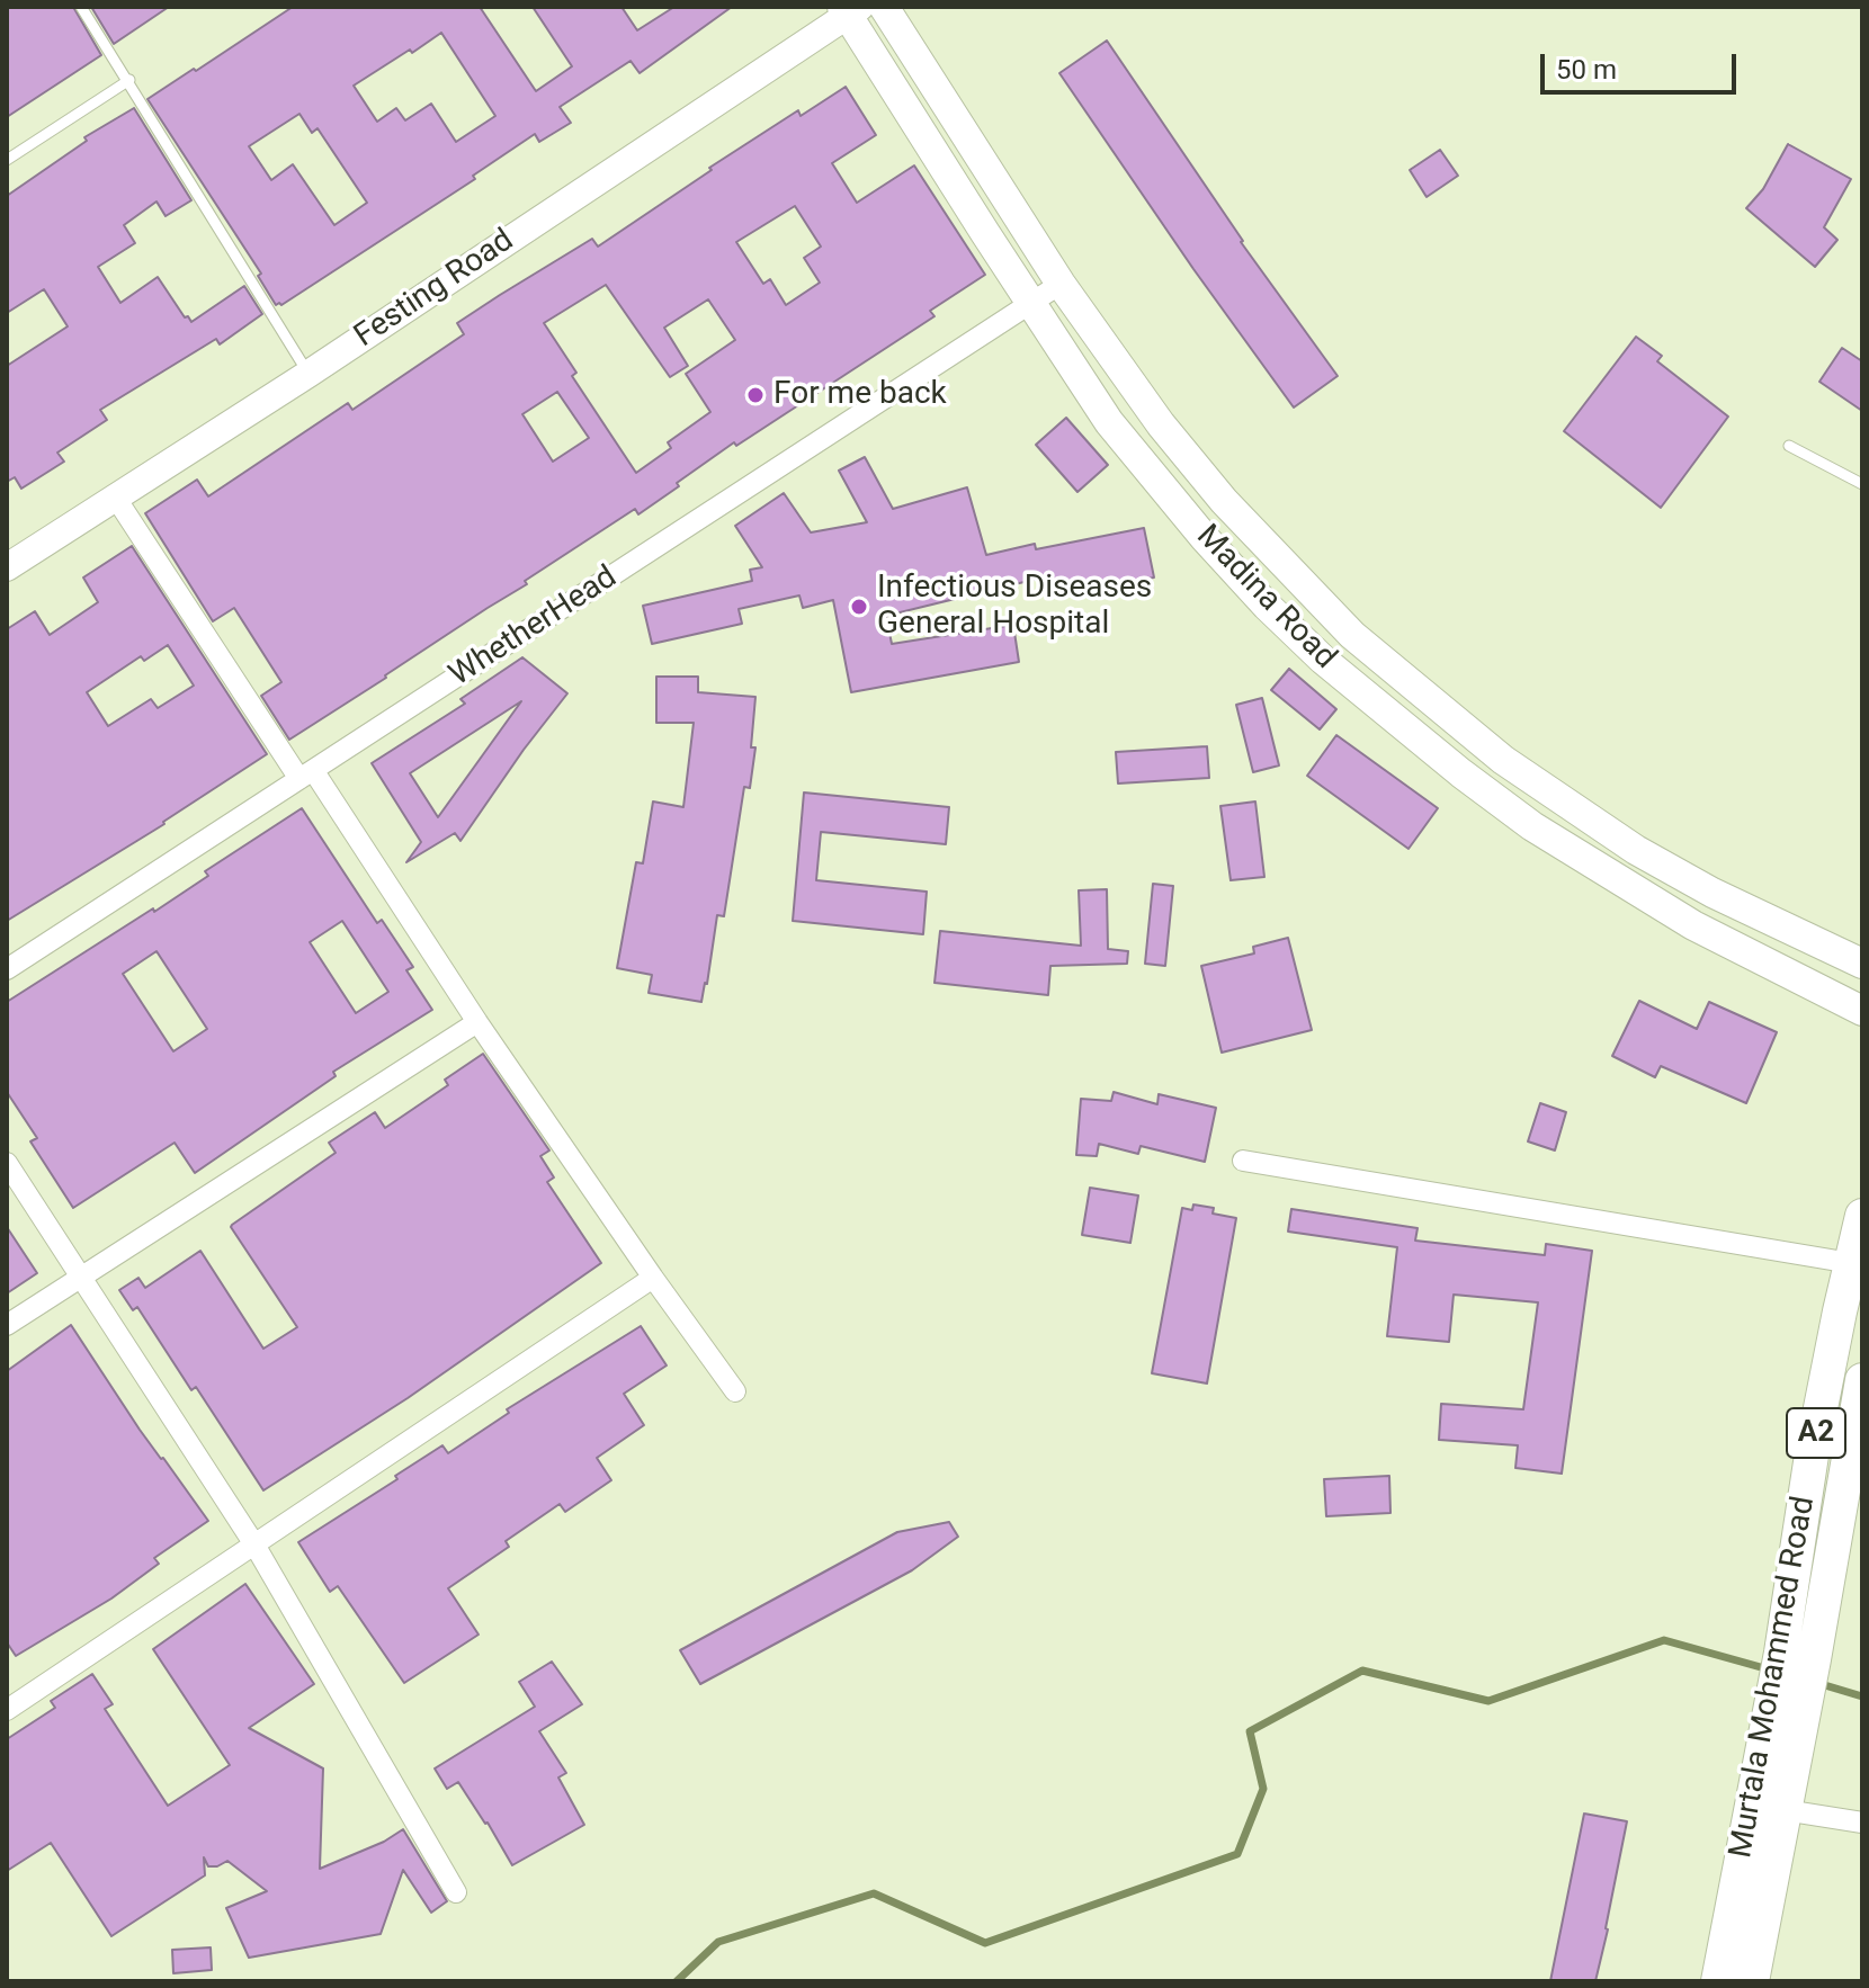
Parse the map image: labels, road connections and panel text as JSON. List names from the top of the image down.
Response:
{
  "streets": {
    "highway": ["A2", "Murtala Mohammed Road"],
    "main road": ["Madina Road"],
    "street": ["Festing Road", "WhetherHead"]
  },
  "crossings": [
    ["Festing Road", "Madina Road"],
    ["Madina Road", "WhetherHead"]
  ],
  "places": ["For me back", "Infectious Diseases General Hospital"],
  "scale_bar": "50 m"
}
